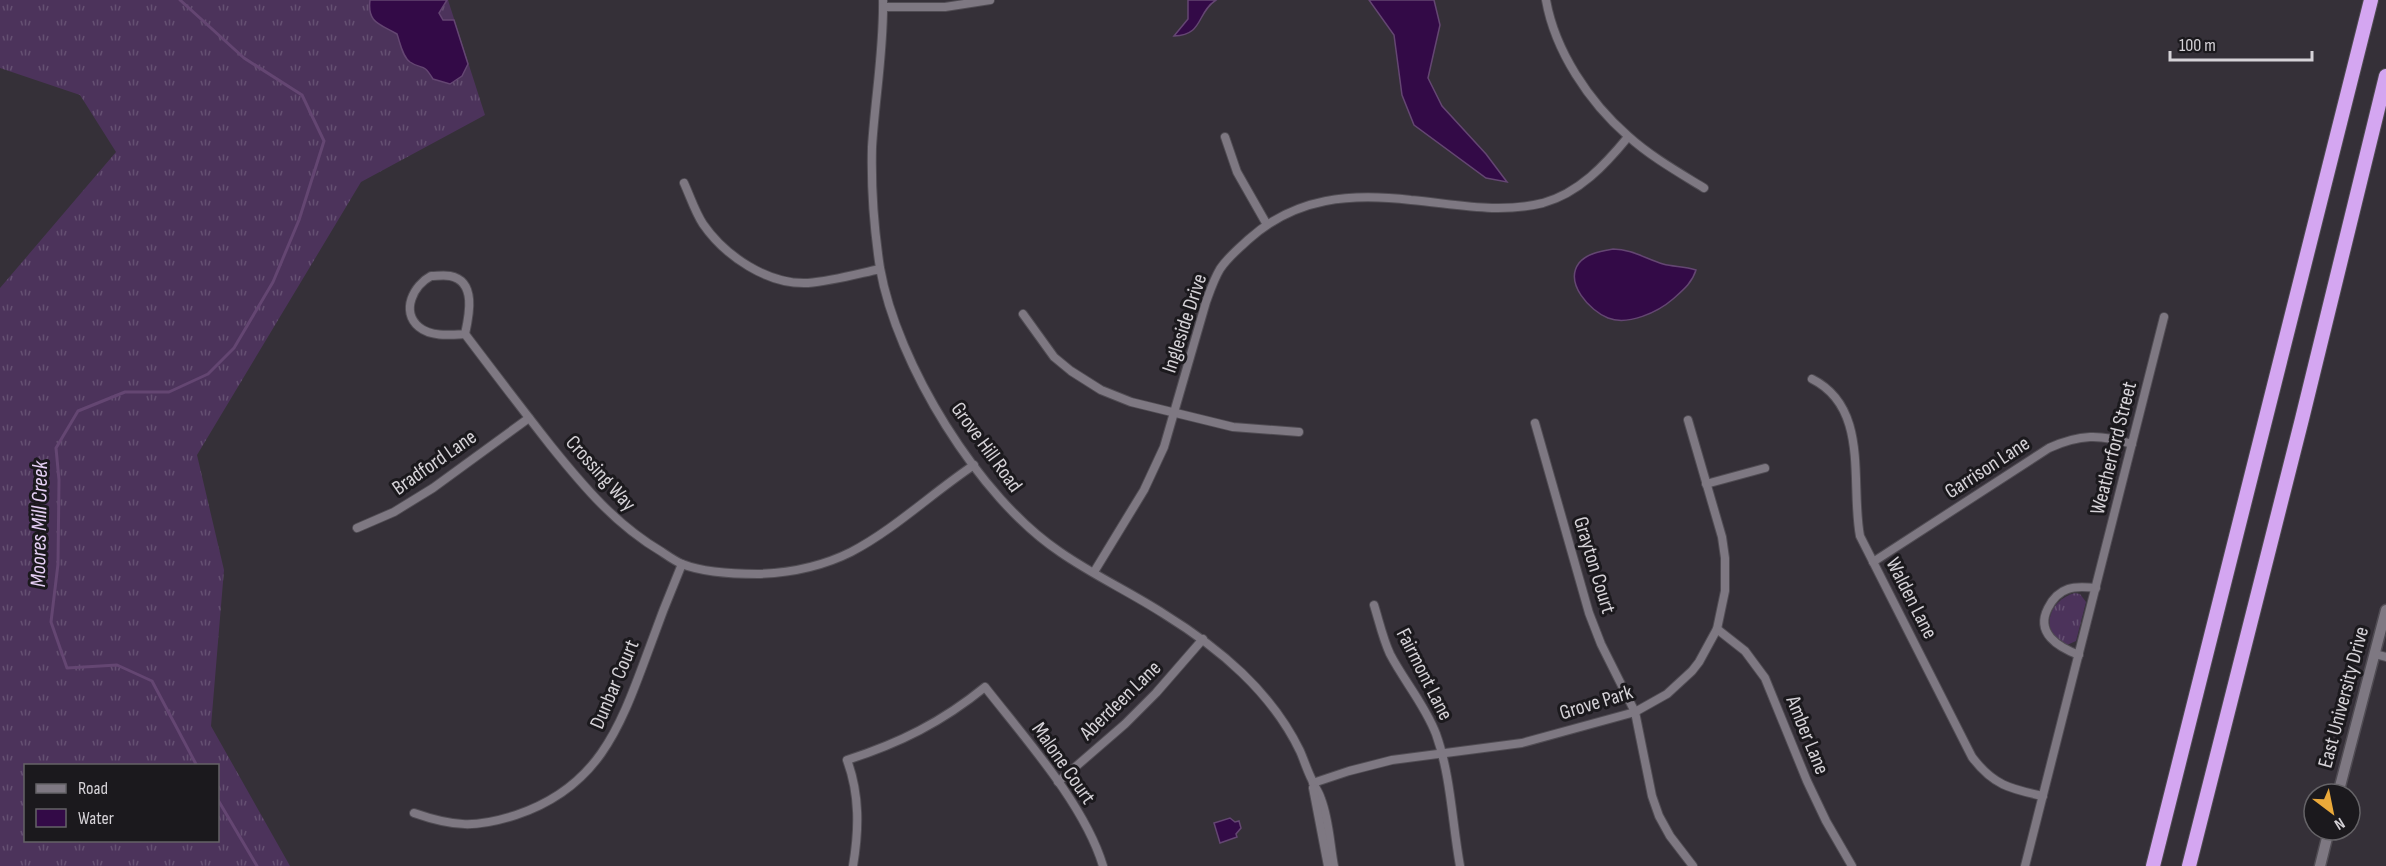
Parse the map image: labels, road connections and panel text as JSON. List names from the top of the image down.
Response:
{
  "streets": {
    "main road": ["East University Drive"],
    "street": [
      "Ingleside Drive",
      "Grove Hill Road",
      "Weatherford Street",
      "Bradford Lane",
      "Garrison Lane",
      "Crossing Way",
      "Grayton Court",
      "Walden Lane",
      "Fairmont Lane",
      "Dunbar Court",
      "Aberdeen Lane",
      "Grove Park",
      "Amber Lane",
      "Malone Court"
    ]
  },
  "crossings": [
    ["Ingleside Drive", "Grove Hill Road"],
    ["Grove Hill Road", "Crossing Way"],
    ["Grove Hill Road", "Aberdeen Lane"],
    ["Grove Hill Road", "Grove Park"],
    ["Weatherford Street", "Garrison Lane"],
    ["Weatherford Street", "Walden Lane"],
    ["Bradford Lane", "Crossing Way"],
    ["Garrison Lane", "Walden Lane"],
    ["Crossing Way", "Dunbar Court"],
    ["Grayton Court", "Grove Park"],
    ["Fairmont Lane", "Grove Park"],
    ["Aberdeen Lane", "Malone Court"],
    ["Grove Park", "Amber Lane"]
  ],
  "water": ["Moores Mill Creek"],
  "legend": ["Road", "Water"],
  "scale_bar": "100 m",
  "north": "bottom right"
}
